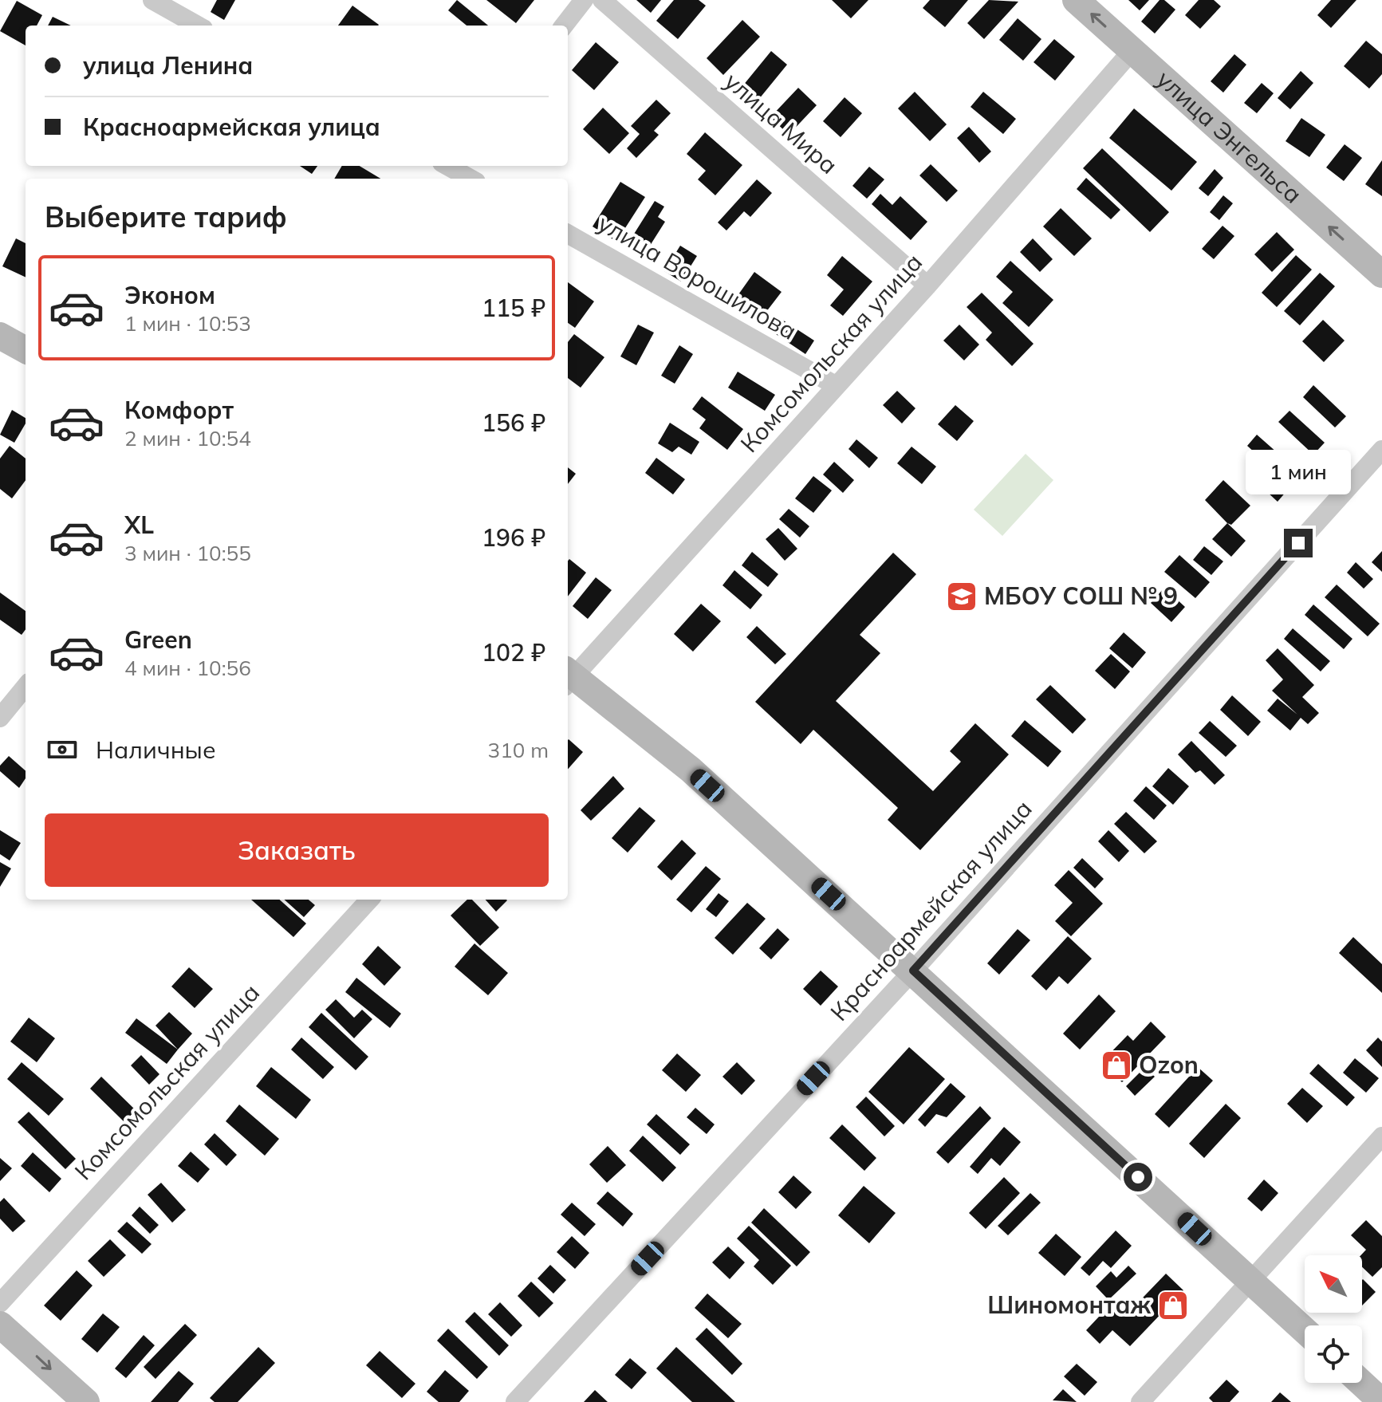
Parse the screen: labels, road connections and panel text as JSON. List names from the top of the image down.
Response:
{
  "streets": {
    "street": [
      "улица Мира",
      "улица Энгельса",
      "улица Ворошилова",
      "Комсомольская улица",
      "Красноармейская улица"
    ]
  },
  "crossings": [
    ["улица Мира", "Комсомольская улица"],
    ["улица Энгельса", "Комсомольская улица"],
    ["улица Ворошилова", "Комсомольская улица"]
  ],
  "one_way": ["улица Энгельса"],
  "places": {
    "school or university": ["МБОУ СОШ № 9"],
    "shop": ["Ozon", "Шиномонтаж"]
  },
  "north": "top left",
  "page": {
    "banner": ["улица Ленина", "Красноармейская улица"],
    "heading": "Выберите тариф",
    "list": [
      {
        "name": "Эконом",
        "note": "1 мин · 10:53",
        "value": "115 ₽"
      },
      {
        "name": "Комфорт",
        "note": "2 мин · 10:54",
        "value": "156 ₽"
      },
      {
        "name": "XL",
        "note": "3 мин · 10:55",
        "value": "196 ₽"
      },
      {
        "name": "Green",
        "note": "4 мин · 10:56",
        "value": "102 ₽"
      }
    ],
    "bubble": "1 мин",
    "pay": ["Наличные", "310 m"],
    "buttons": "Заказать"
  }
}
